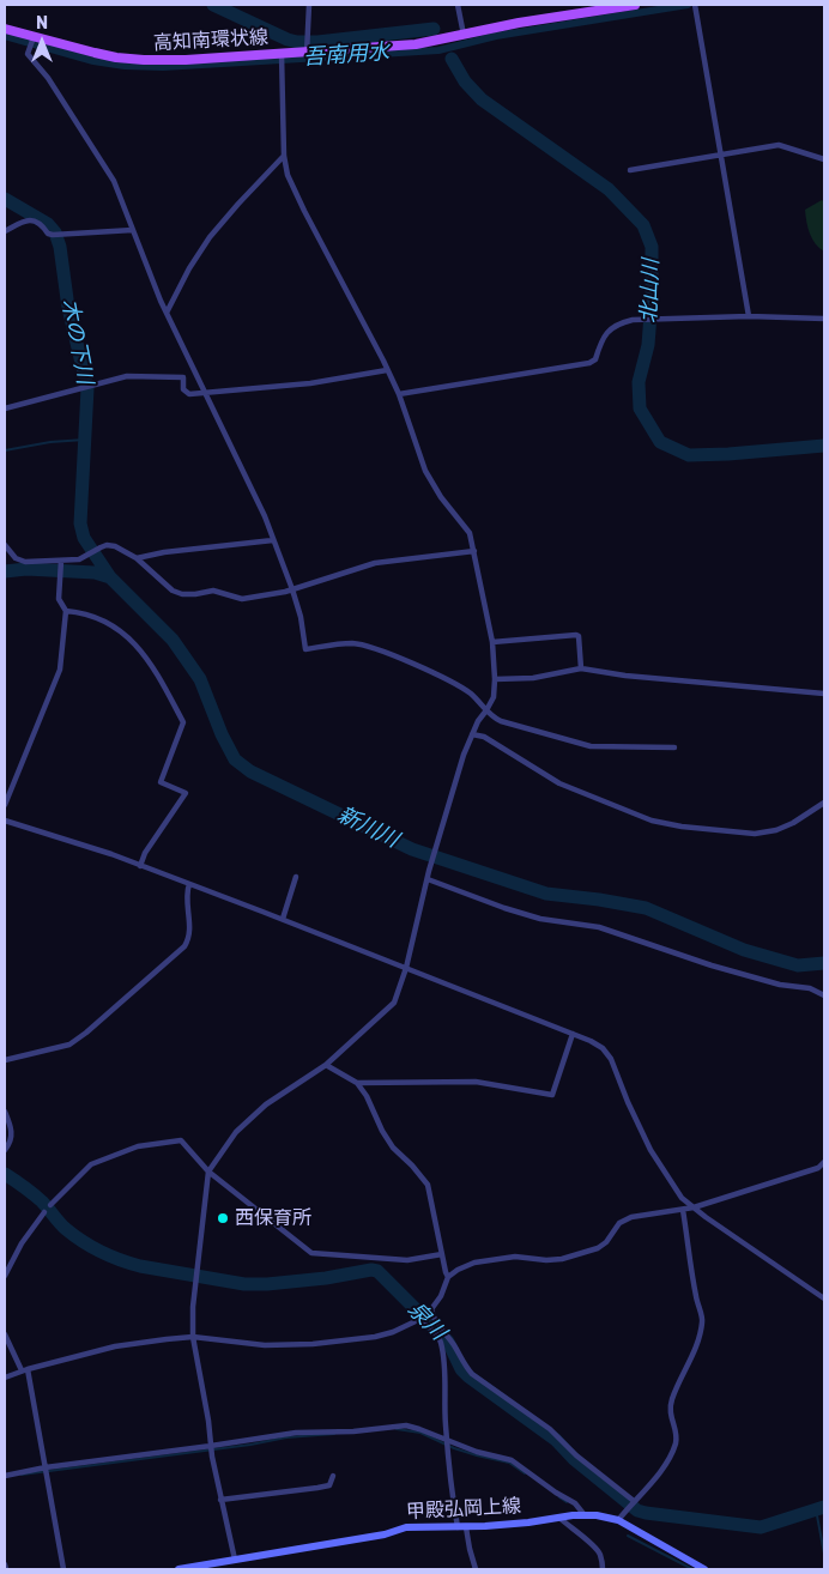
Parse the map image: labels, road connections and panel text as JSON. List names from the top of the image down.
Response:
{
  "streets": {
    "main road": ["高知南環状線", "甲殿弘岡上線"]
  },
  "water": [
    "吾南用水",
    "北山川",
    "木の下川",
    "新川川",
    "泉川"
  ],
  "places": ["西保育所"],
  "north": "top"
}
